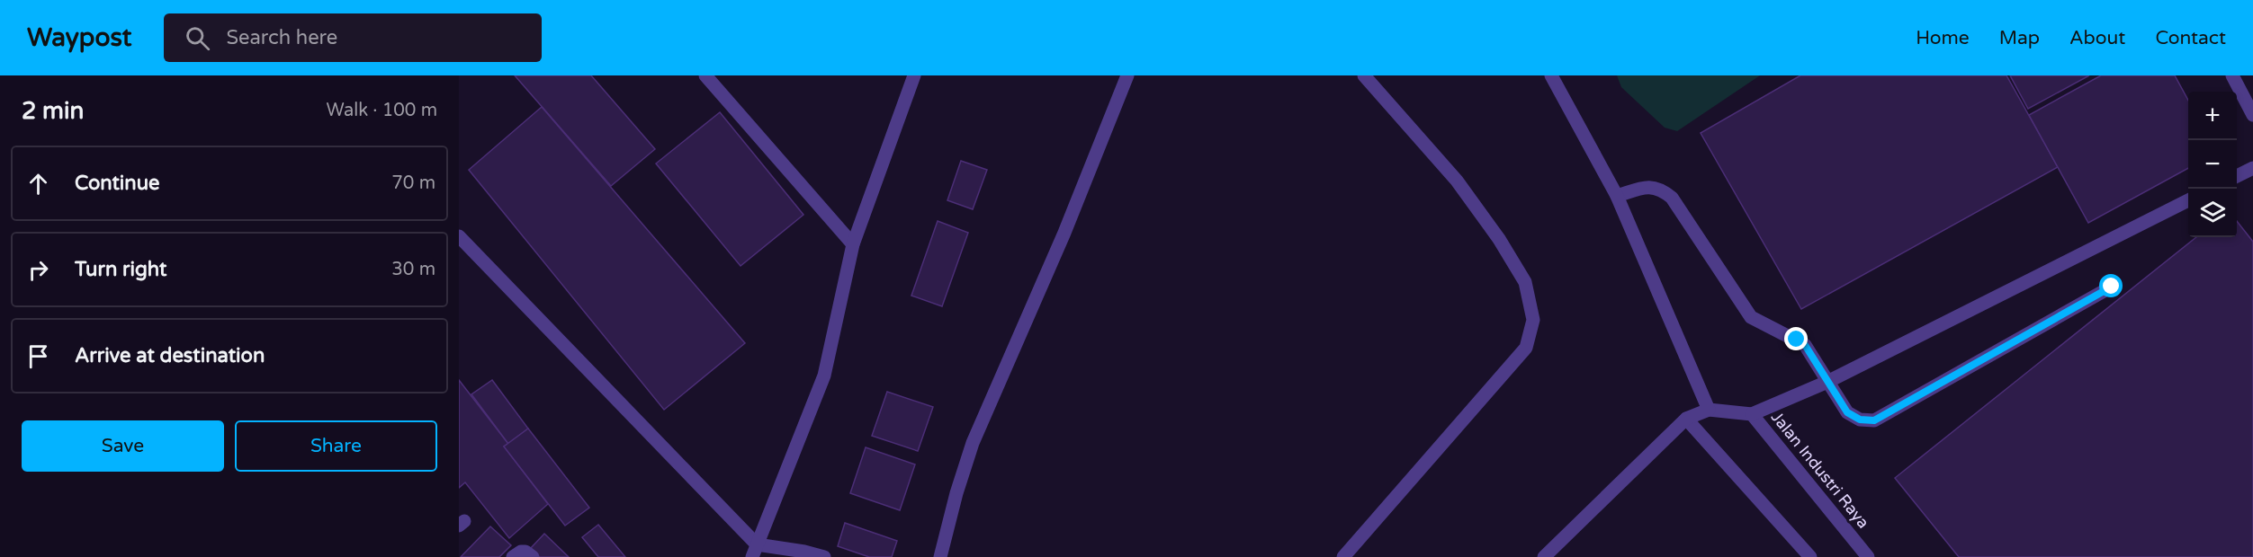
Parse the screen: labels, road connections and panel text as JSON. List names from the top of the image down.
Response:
{
  "streets": {
    "lane": ["Jalan Industri Raya"]
  },
  "page": {
    "header": "Waypost",
    "search": "Search here",
    "nav": [
      "Home",
      "Map",
      "About",
      "Contact"
    ],
    "heading": ["2 min", "Walk · 100 m"],
    "map_buttons": ["+", "−"],
    "list": [
      ["Continue", "70 m"],
      ["Turn right", "30 m"],
      "Arrive at destination"
    ],
    "buttons": ["Save", "Share"]
  }
}
